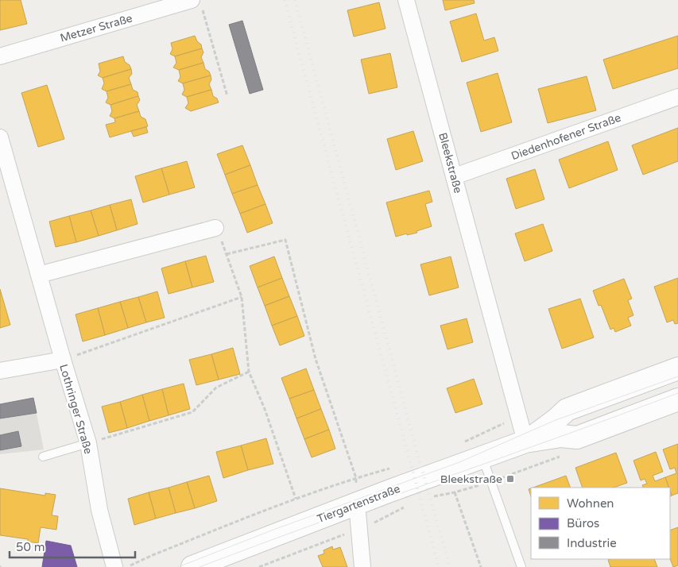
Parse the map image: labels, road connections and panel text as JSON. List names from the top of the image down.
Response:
{
  "streets": {
    "main road": ["Tiergartenstraße"],
    "street": [
      "Metzer Straße",
      "Diedenhofener Straße",
      "Bleekstraße",
      "Lothringer Straße"
    ]
  },
  "crossings": [
    ["Diedenhofener Straße", "Bleekstraße"],
    ["Bleekstraße", "Tiergartenstraße"]
  ],
  "places": {
    "transit": ["Bleekstraße"]
  },
  "legend": ["Wohnen", "Büros", "Industrie"],
  "scale_bar": "50 m"
}
